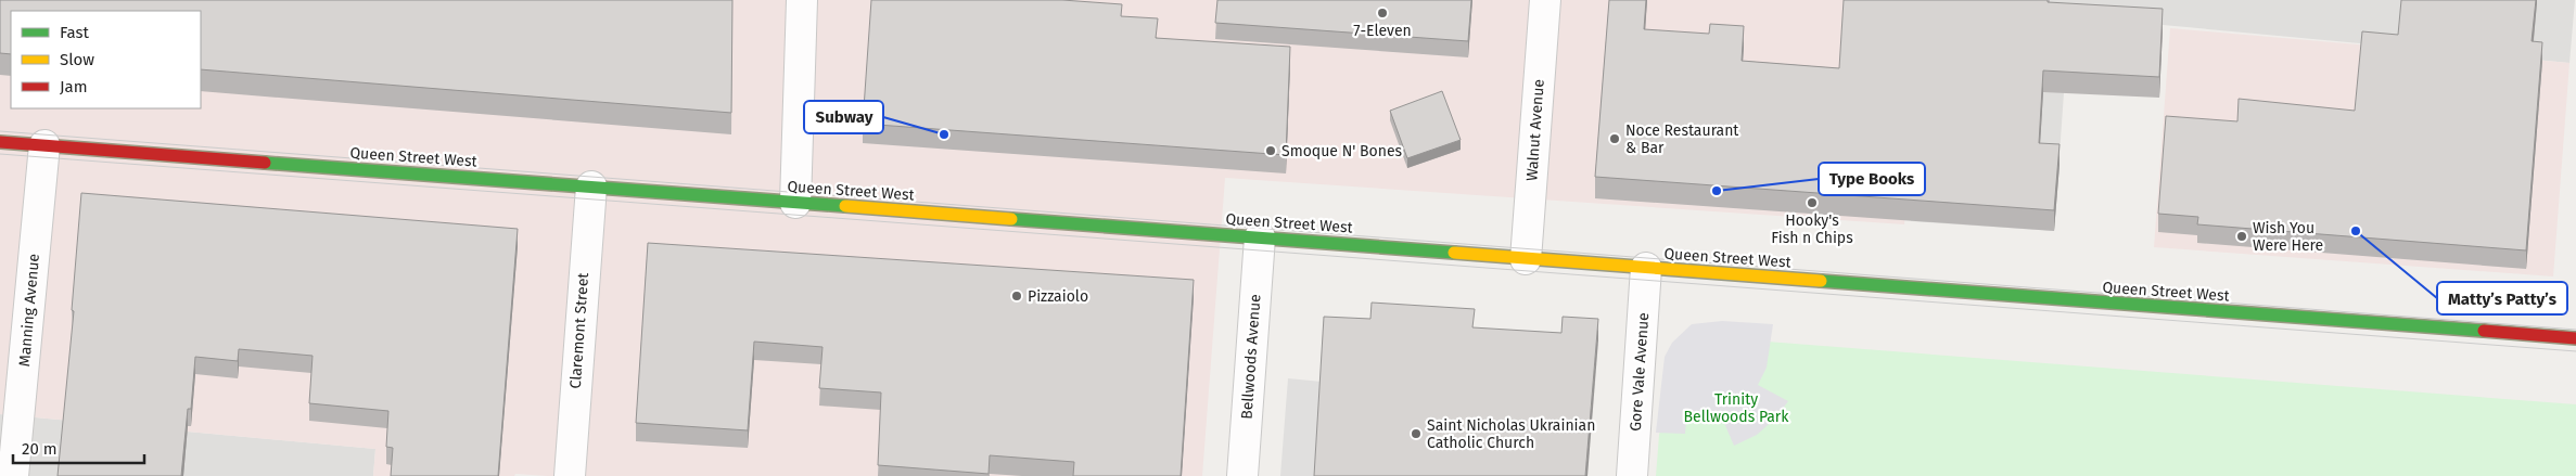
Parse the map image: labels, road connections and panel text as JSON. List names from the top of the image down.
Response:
{
  "streets": {
    "main road": ["Queen Street West"],
    "street": [
      "Walnut Avenue",
      "Manning Avenue",
      "Claremont Street",
      "Bellwoods Avenue",
      "Gore Vale Avenue"
    ]
  },
  "crossings": [
    ["Walnut Avenue", "Queen Street West"],
    ["Queen Street West", "Manning Avenue"],
    ["Queen Street West", "Claremont Street"],
    ["Queen Street West", "Bellwoods Avenue"],
    ["Queen Street West", "Gore Vale Avenue"]
  ],
  "parks": ["Trinity Bellwoods Park"],
  "places": [
    "7-Eleven",
    "Subway",
    "Noce Restaurant & Bar",
    "Smoque N' Bones",
    "Type Books",
    "Hooky's Fish n Chips",
    "Matty’s Patty’s",
    "Wish You Were Here",
    "Pizzaiolo",
    "Saint Nicholas Ukrainian Catholic Church"
  ],
  "legend": ["Fast", "Slow", "Jam"],
  "scale_bar": "20 m"
}
